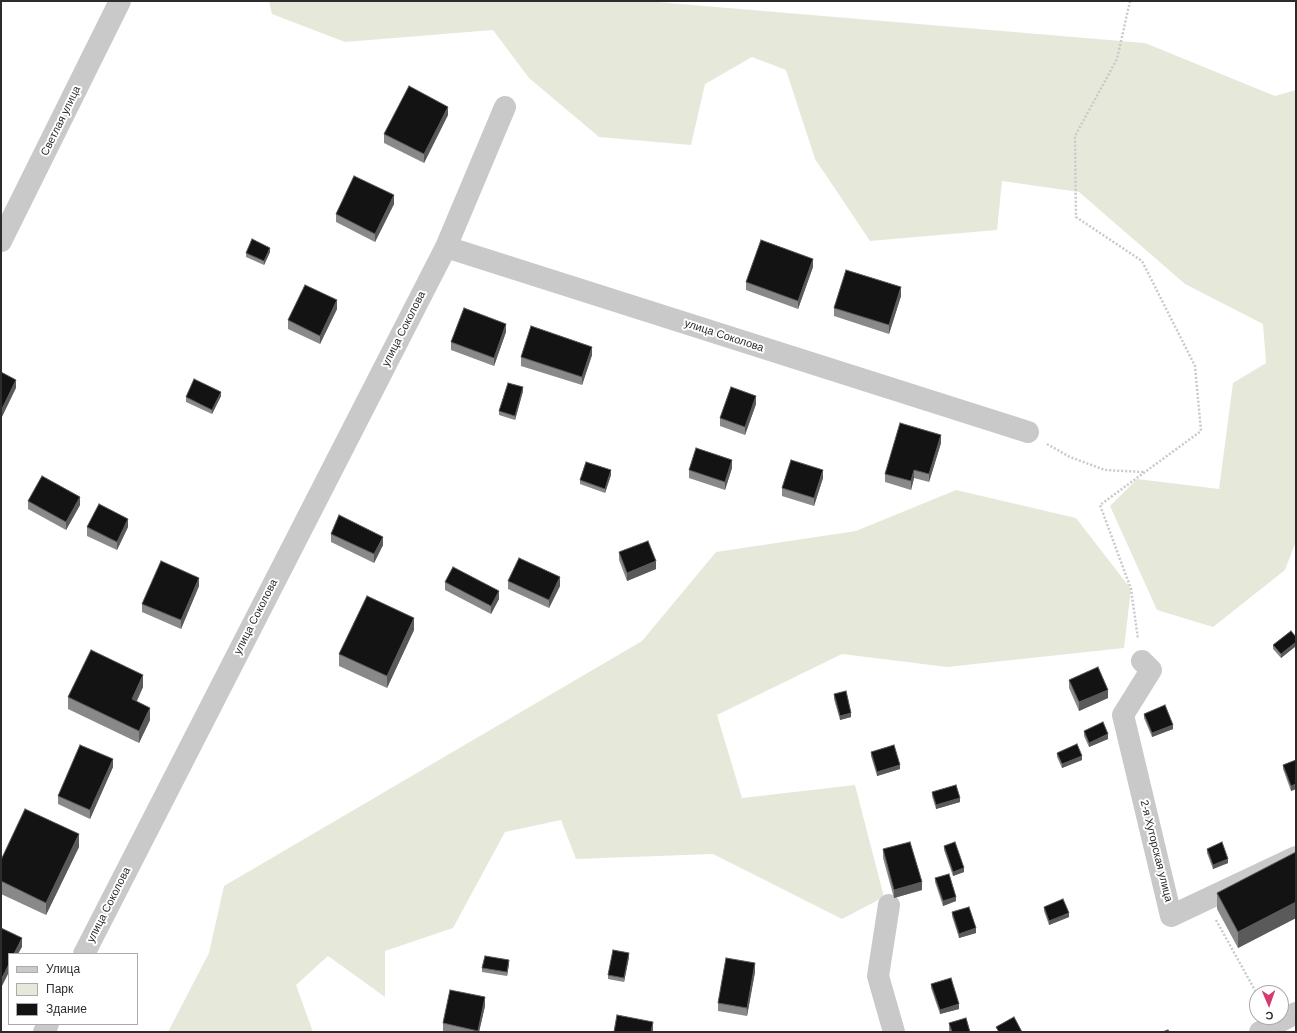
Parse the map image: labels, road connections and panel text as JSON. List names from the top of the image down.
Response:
{
  "streets": {
    "street": ["Светлая улица", "улица Соколова", "2-я Хуторская улица"]
  },
  "legend": ["Улица", "Парк", "Здание"],
  "north": "bottom"
}
